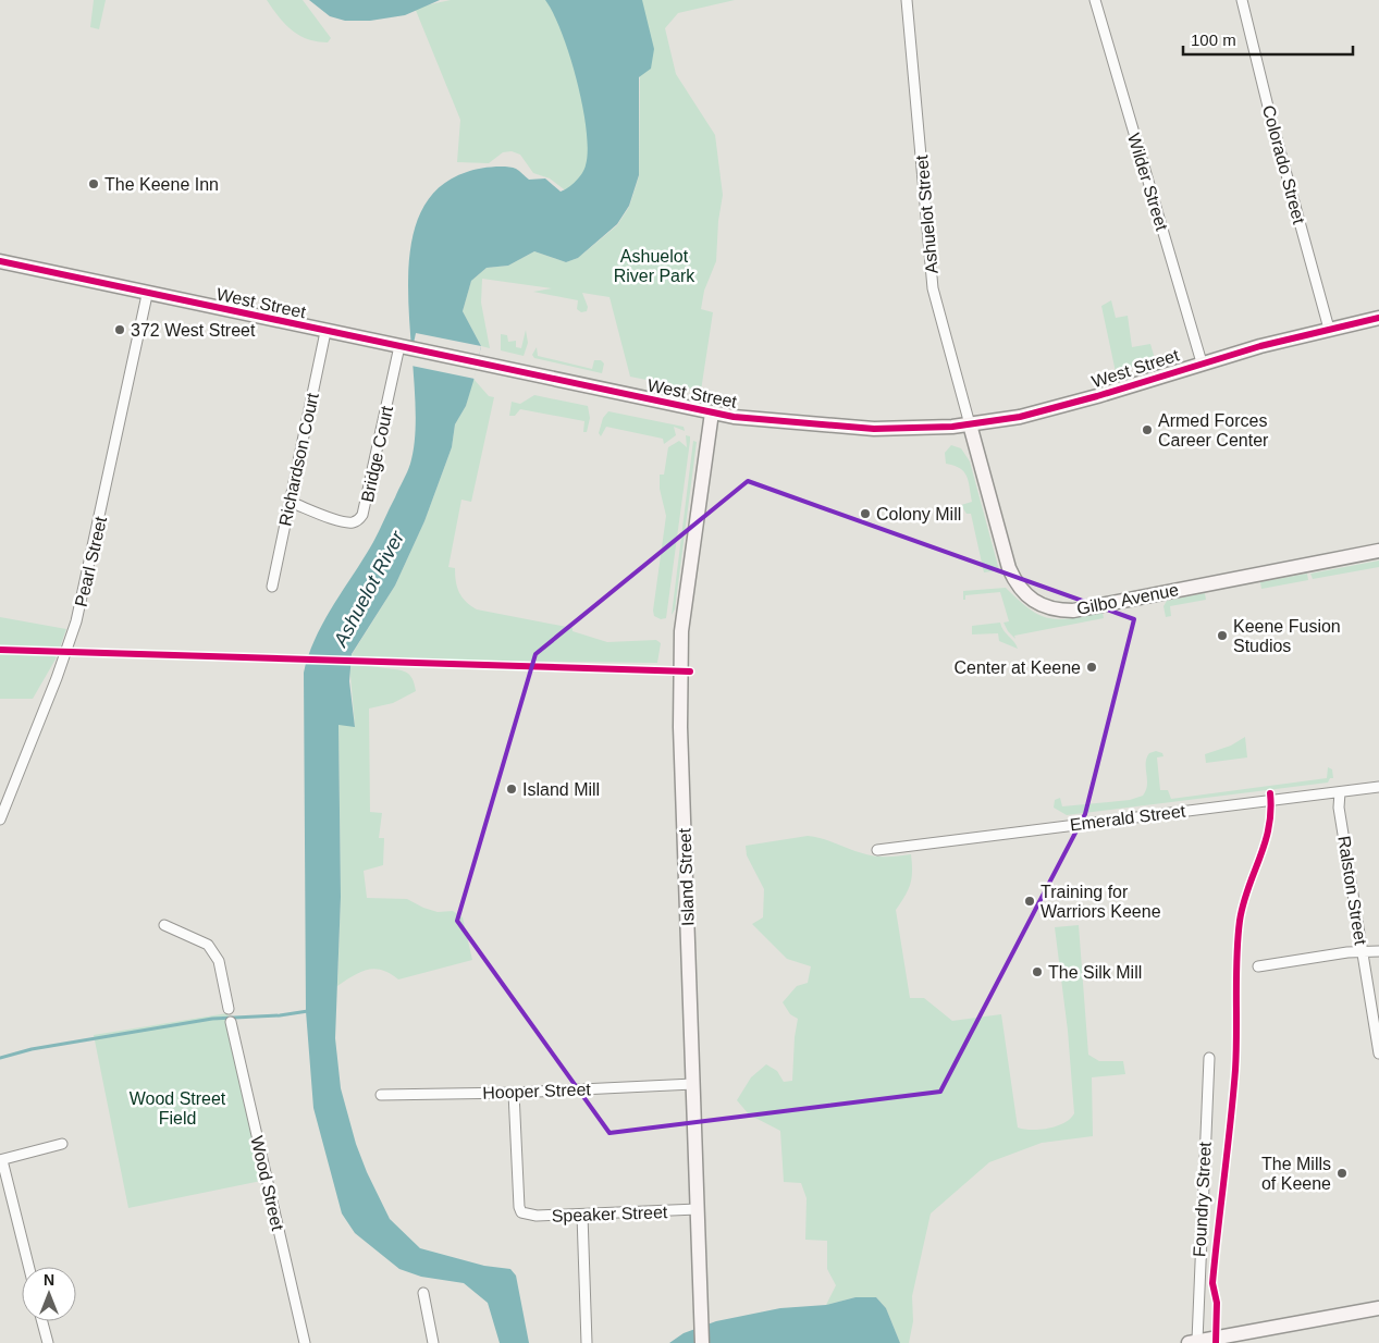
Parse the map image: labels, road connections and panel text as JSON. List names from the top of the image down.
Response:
{
  "streets": {
    "street": [
      "Colorado Street",
      "Wilder Street",
      "Ashuelot Street",
      "West Street",
      "Bridge Court",
      "Richardson Court",
      "Pearl Street",
      "Gilbo Avenue",
      "Emerald Street",
      "Island Street",
      "Ralston Street",
      "Hooper Street",
      "Wood Street",
      "Foundry Street",
      "Speaker Street"
    ]
  },
  "crossings": [
    ["Colorado Street", "West Street"],
    ["Wilder Street", "West Street"],
    ["Ashuelot Street", "West Street"],
    ["Ashuelot Street", "Gilbo Avenue"],
    ["West Street", "Bridge Court"],
    ["West Street", "Richardson Court"],
    ["West Street", "Pearl Street"],
    ["West Street", "Gilbo Avenue"],
    ["West Street", "Island Street"],
    ["Bridge Court", "Richardson Court"],
    ["Emerald Street", "Ralston Street"],
    ["Island Street", "Hooper Street"],
    ["Island Street", "Speaker Street"],
    ["Hooper Street", "Speaker Street"]
  ],
  "water": ["Ashuelot River"],
  "parks": ["Ashuelot River Park", "Wood Street Field"],
  "places": [
    "The Keene Inn",
    "372 West Street",
    "Armed Forces Career Center",
    "Colony Mill",
    "Keene Fusion Studios",
    "Center at Keene",
    "Island Mill",
    "Training for Warriors Keene",
    "The Silk Mill",
    "The Mills of Keene"
  ],
  "scale_bar": "100 m",
  "north": "top"
}
